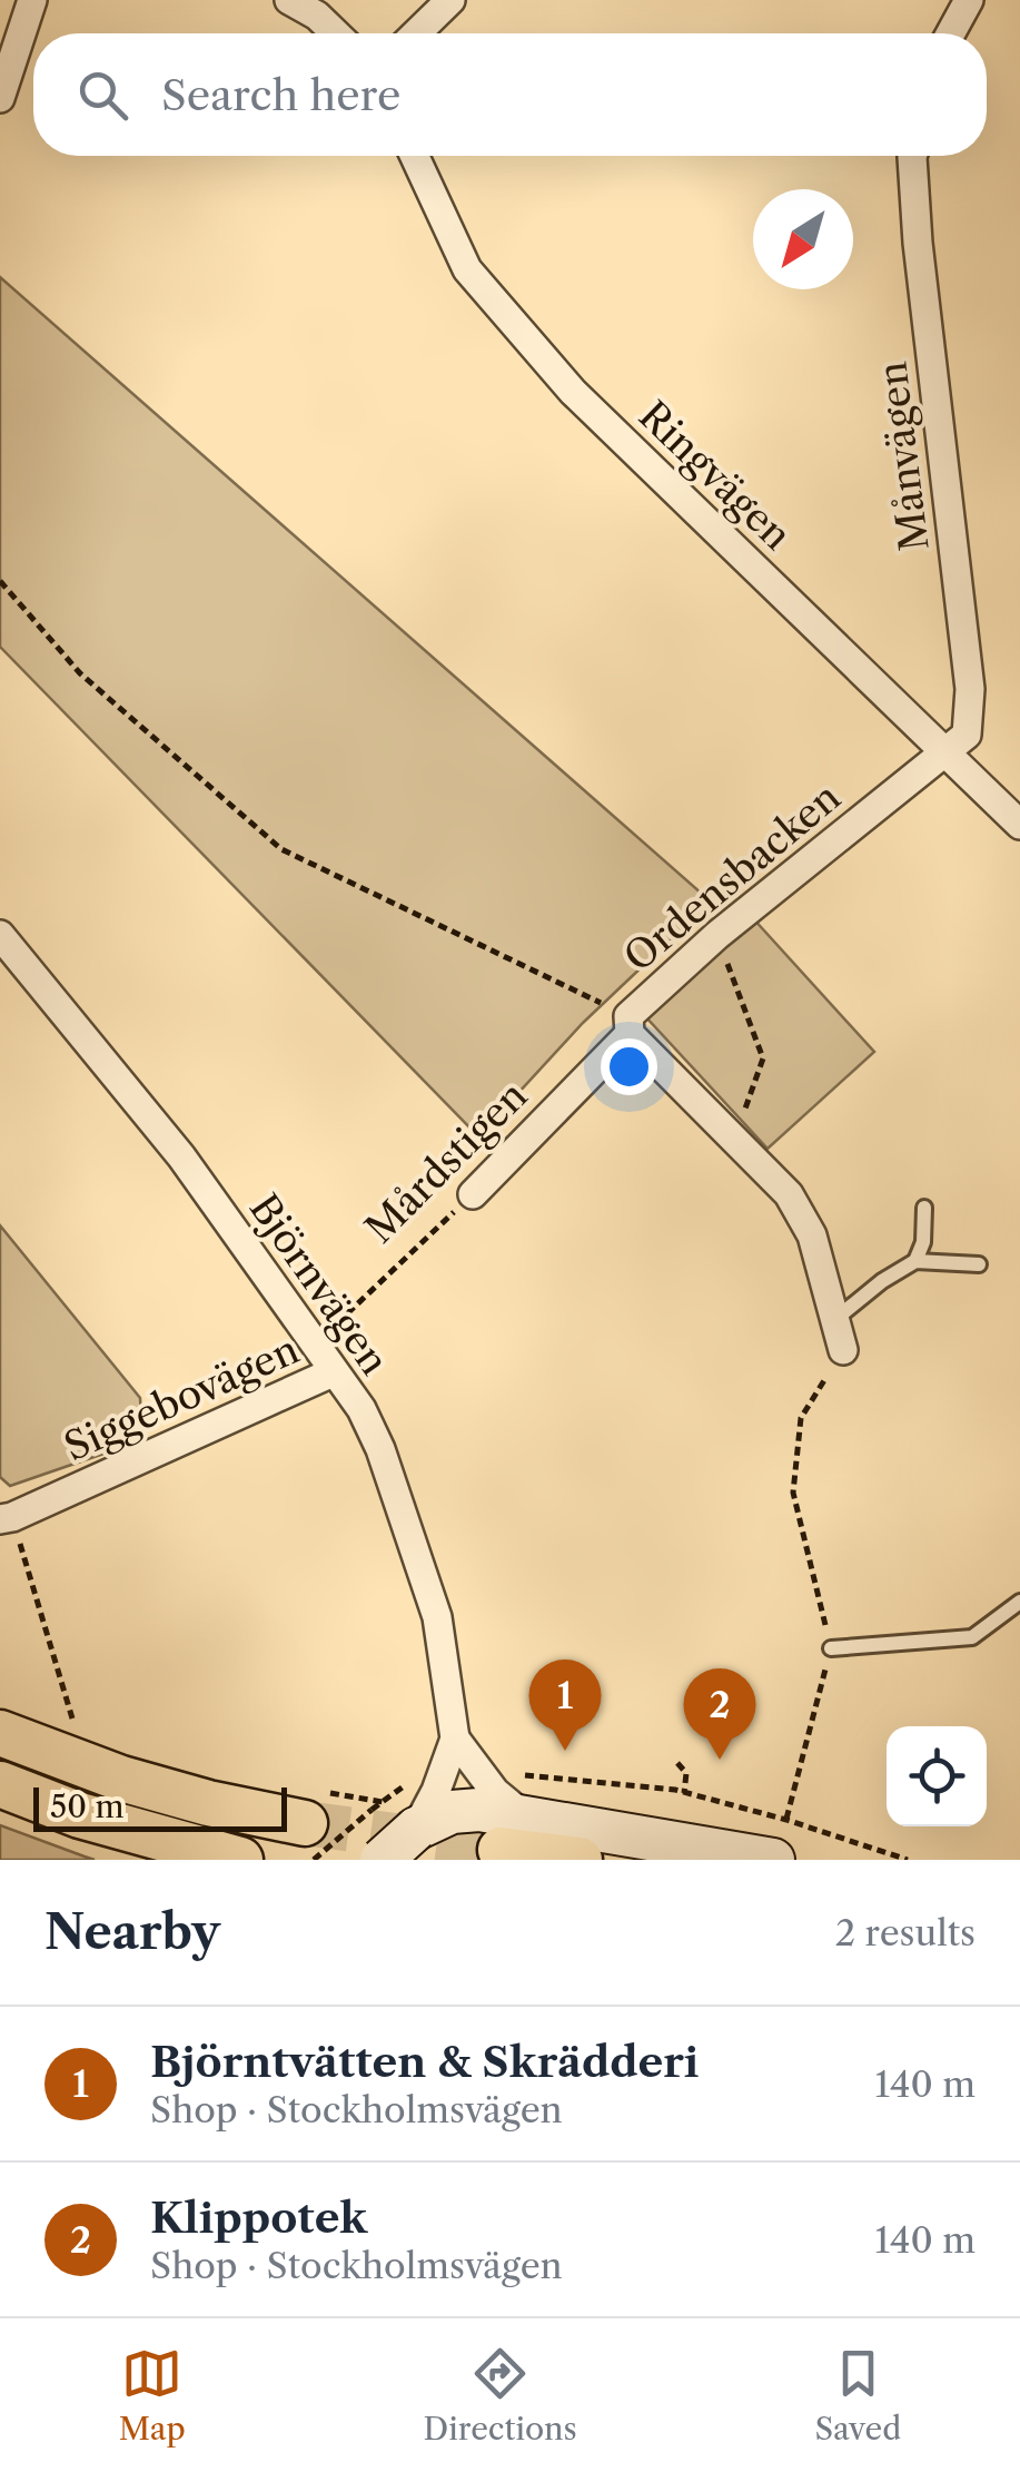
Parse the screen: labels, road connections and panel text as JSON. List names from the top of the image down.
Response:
{
  "streets": {
    "street": [
      "Månvägen",
      "Ringvägen",
      "Ordensbacken",
      "Mårdstigen",
      "Björnvägen",
      "Siggebovägen"
    ]
  },
  "crossings": [
    ["Månvägen", "Ringvägen"],
    ["Månvägen", "Ordensbacken"],
    ["Ringvägen", "Ordensbacken"],
    ["Ordensbacken", "Mårdstigen"],
    ["Mårdstigen", "Björnvägen"],
    ["Björnvägen", "Siggebovägen"]
  ],
  "scale_bar": "50 m",
  "north": "bottom left",
  "page": {
    "search": "Search here",
    "pins": ["1", "2"],
    "scale": "50 m",
    "heading": ["Nearby", "2 results"],
    "list": [
      {
        "mark": "1",
        "name": "Björntvätten & Skrädderi",
        "note": "Shop · Stockholmsvägen",
        "value": "140 m"
      },
      {
        "mark": "2",
        "name": "Klippotek",
        "note": "Shop · Stockholmsvägen",
        "value": "140 m"
      }
    ],
    "nav": ["Map", "Directions", "Saved"]
  }
}
